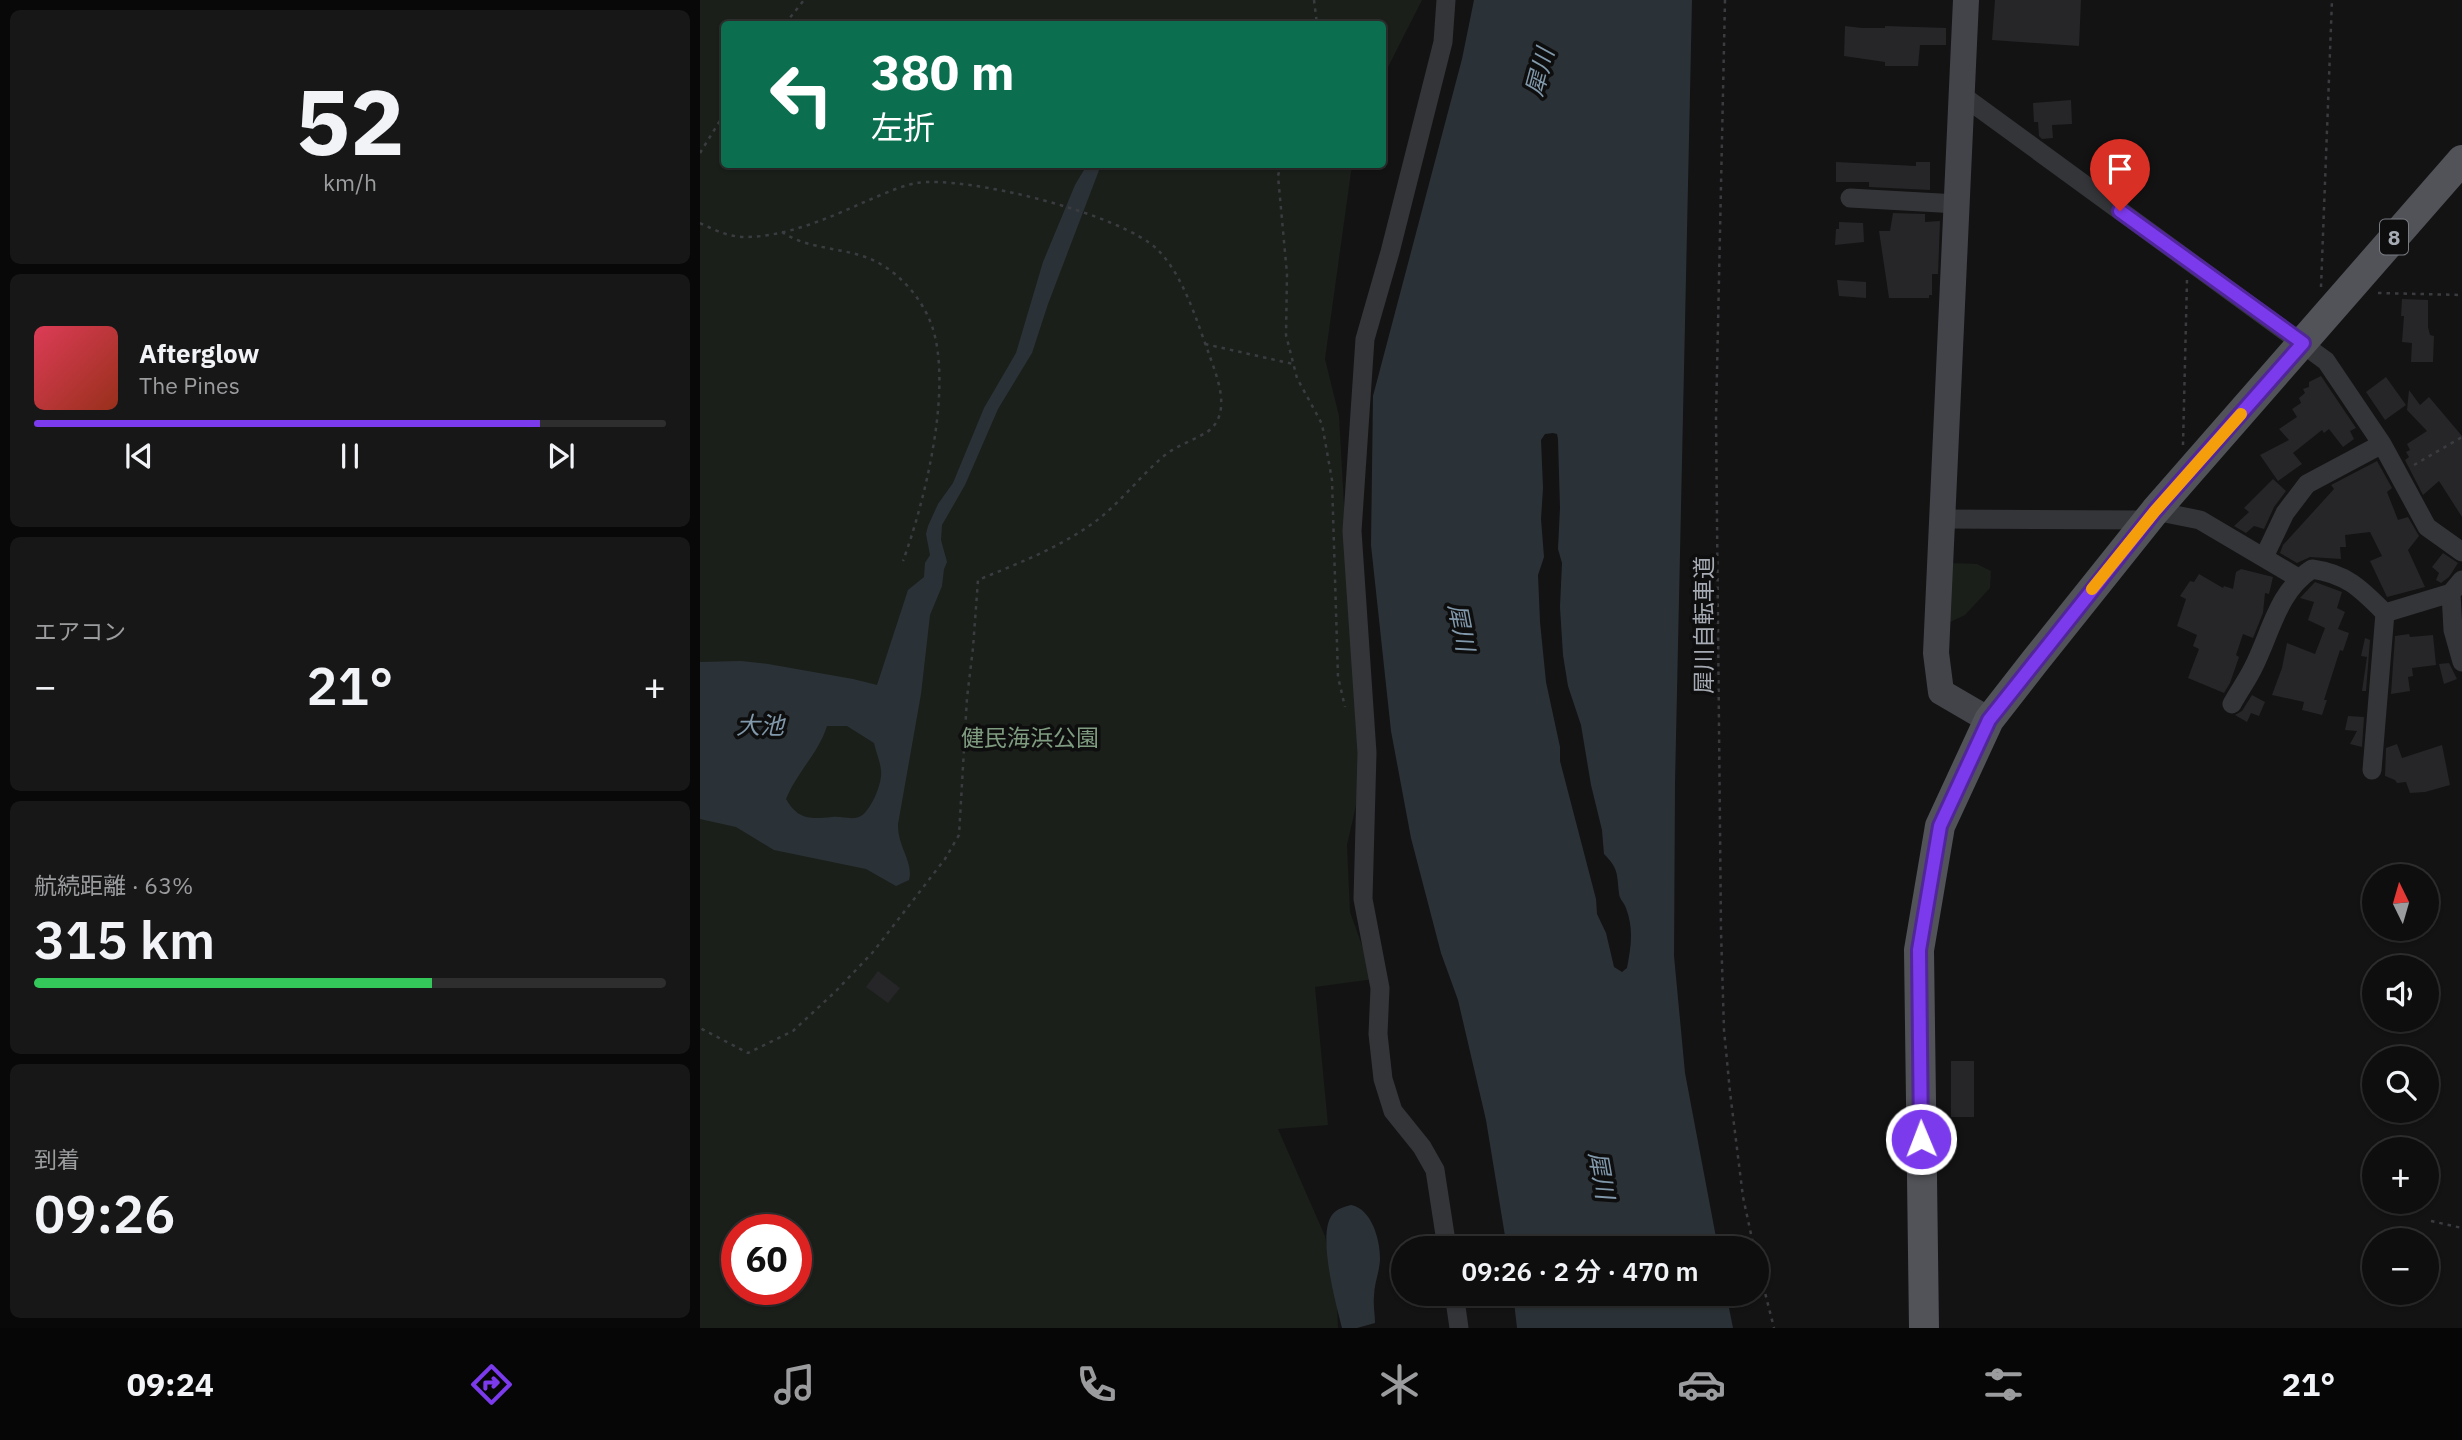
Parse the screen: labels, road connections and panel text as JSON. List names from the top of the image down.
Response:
{
  "streets": {
    "main road": ["8"],
    "path": ["犀川自転車道"]
  },
  "water": ["犀川", "大池"],
  "parks": ["健民海浜公園"],
  "north": "top",
  "page": {
    "tile": [
      ["52", "km/h"],
      "エアコン",
      ["航続距離 · 63%", "315 km"],
      ["到着", "09:26"]
    ],
    "turn": ["380 m", "左折"],
    "song": ["Afterglow", "The Pines"],
    "heat": ["−", "21°", "+"],
    "map_buttons": ["+", "−"],
    "limit": "60",
    "trip": "09:26 · 2 分 · 470 m",
    "tabs": ["09:24", "21°"]
  }
}
